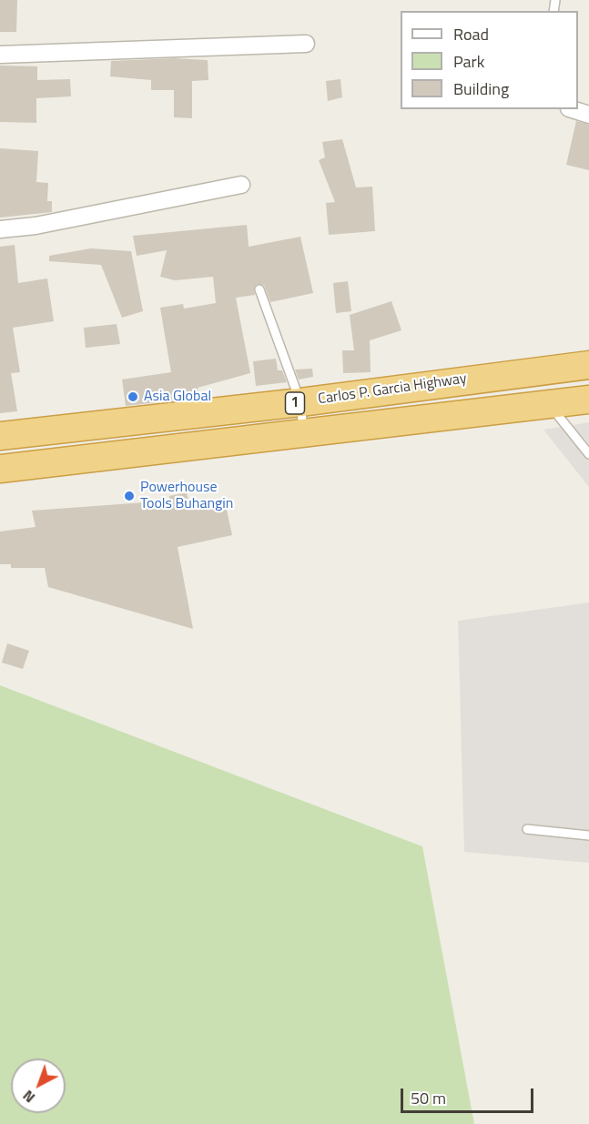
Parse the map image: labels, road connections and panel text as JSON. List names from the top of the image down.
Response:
{
  "streets": {
    "highway": ["Carlos P. Garcia Highway", "1"]
  },
  "places": ["Asia Global", "Powerhouse Tools Buhangin"],
  "legend": ["Road", "Park", "Building"],
  "scale_bar": "50 m",
  "north": "bottom left"
}
